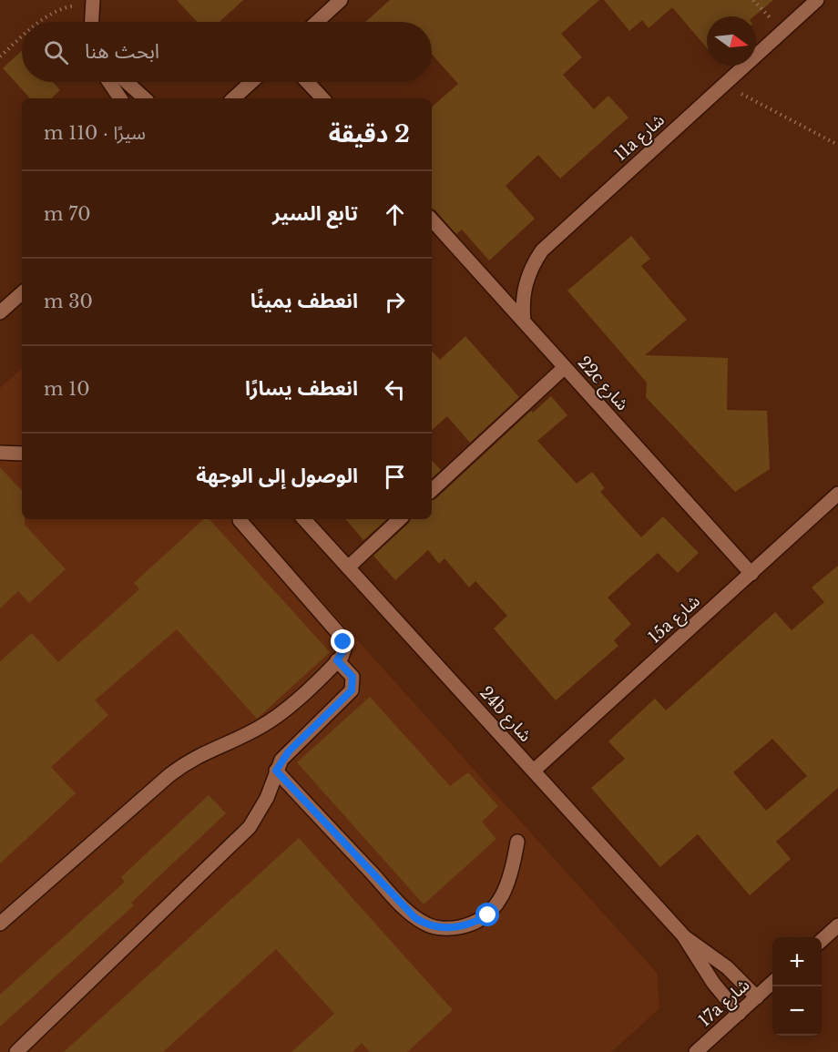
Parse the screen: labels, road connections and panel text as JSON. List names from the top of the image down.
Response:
{
  "streets": {
    "street": [
      "11a شارع",
      "22c شارع",
      "15a شارع",
      "24b شارع",
      "17a شارع"
    ]
  },
  "crossings": [
    ["11a شارع", "22c شارع"],
    ["22c شارع", "15a شارع"],
    ["15a شارع", "24b شارع"],
    ["24b شارع", "17a شارع"]
  ],
  "north": "right",
  "page": {
    "search": "ابحث هنا",
    "heading": ["2 دقيقة", "سيرًا · 110 m"],
    "list": [
      ["تابع السير", "70 m"],
      ["انعطف يمينًا", "30 m"],
      ["انعطف يسارًا", "10 m"],
      "الوصول إلى الوجهة"
    ],
    "map_buttons": ["+", "−"]
  }
}
